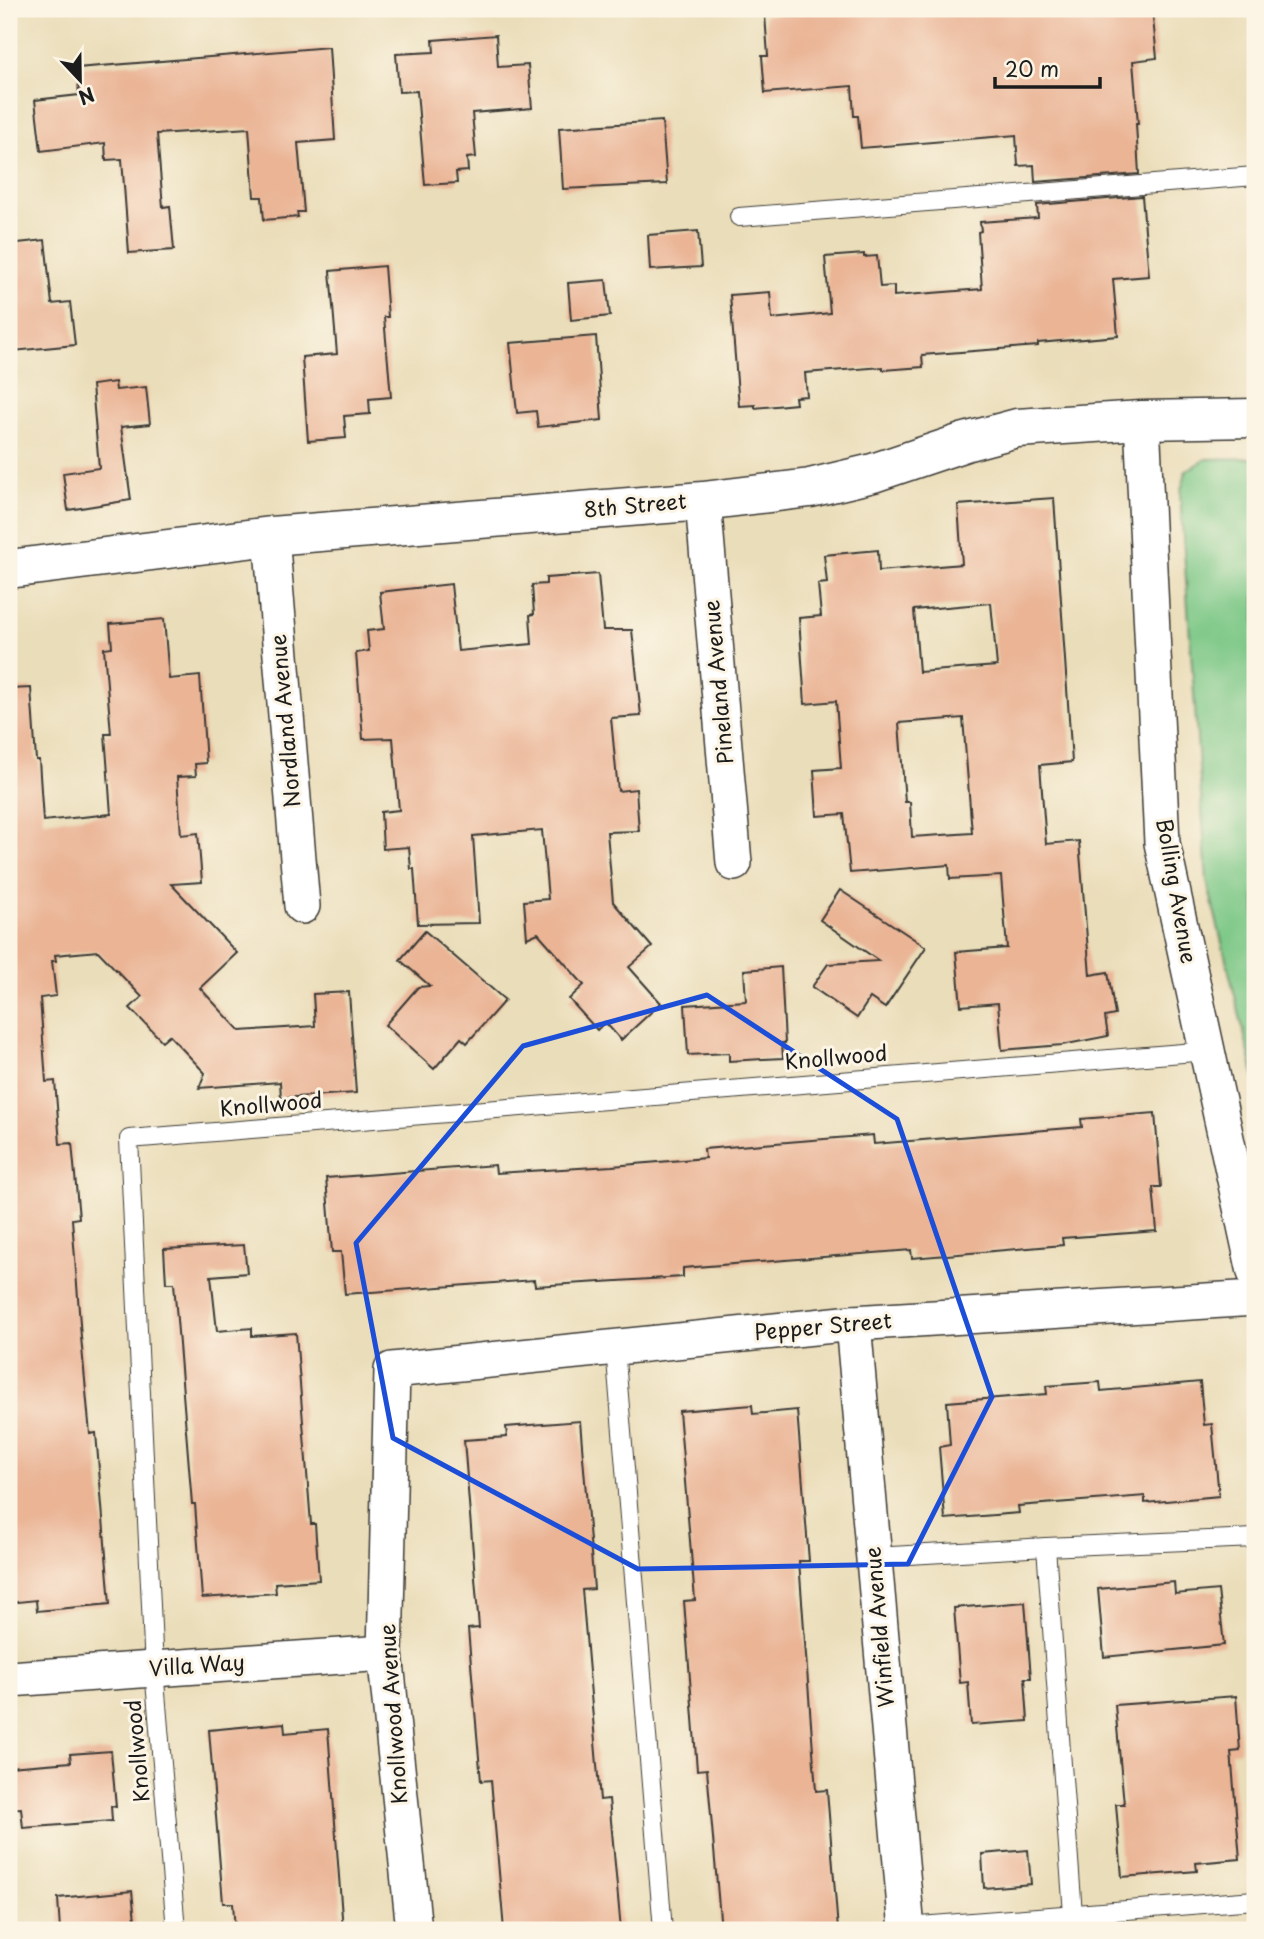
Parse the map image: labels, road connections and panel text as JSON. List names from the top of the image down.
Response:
{
  "streets": {
    "street": [
      "8th Street",
      "Pineland Avenue",
      "Nordland Avenue",
      "Bolling Avenue",
      "Pepper Street",
      "Winfield Avenue",
      "Villa Way",
      "Knollwood Avenue"
    ],
    "lane": ["Knollwood"]
  },
  "crossings": [
    ["8th Street", "Pineland Avenue"],
    ["8th Street", "Nordland Avenue"],
    ["8th Street", "Bolling Avenue"],
    ["Bolling Avenue", "Knollwood"],
    ["Knollwood", "Villa Way"],
    ["Pepper Street", "Winfield Avenue"],
    ["Pepper Street", "Knollwood Avenue"],
    ["Villa Way", "Knollwood Avenue"]
  ],
  "scale_bar": "20 m",
  "north": "bottom"
}
